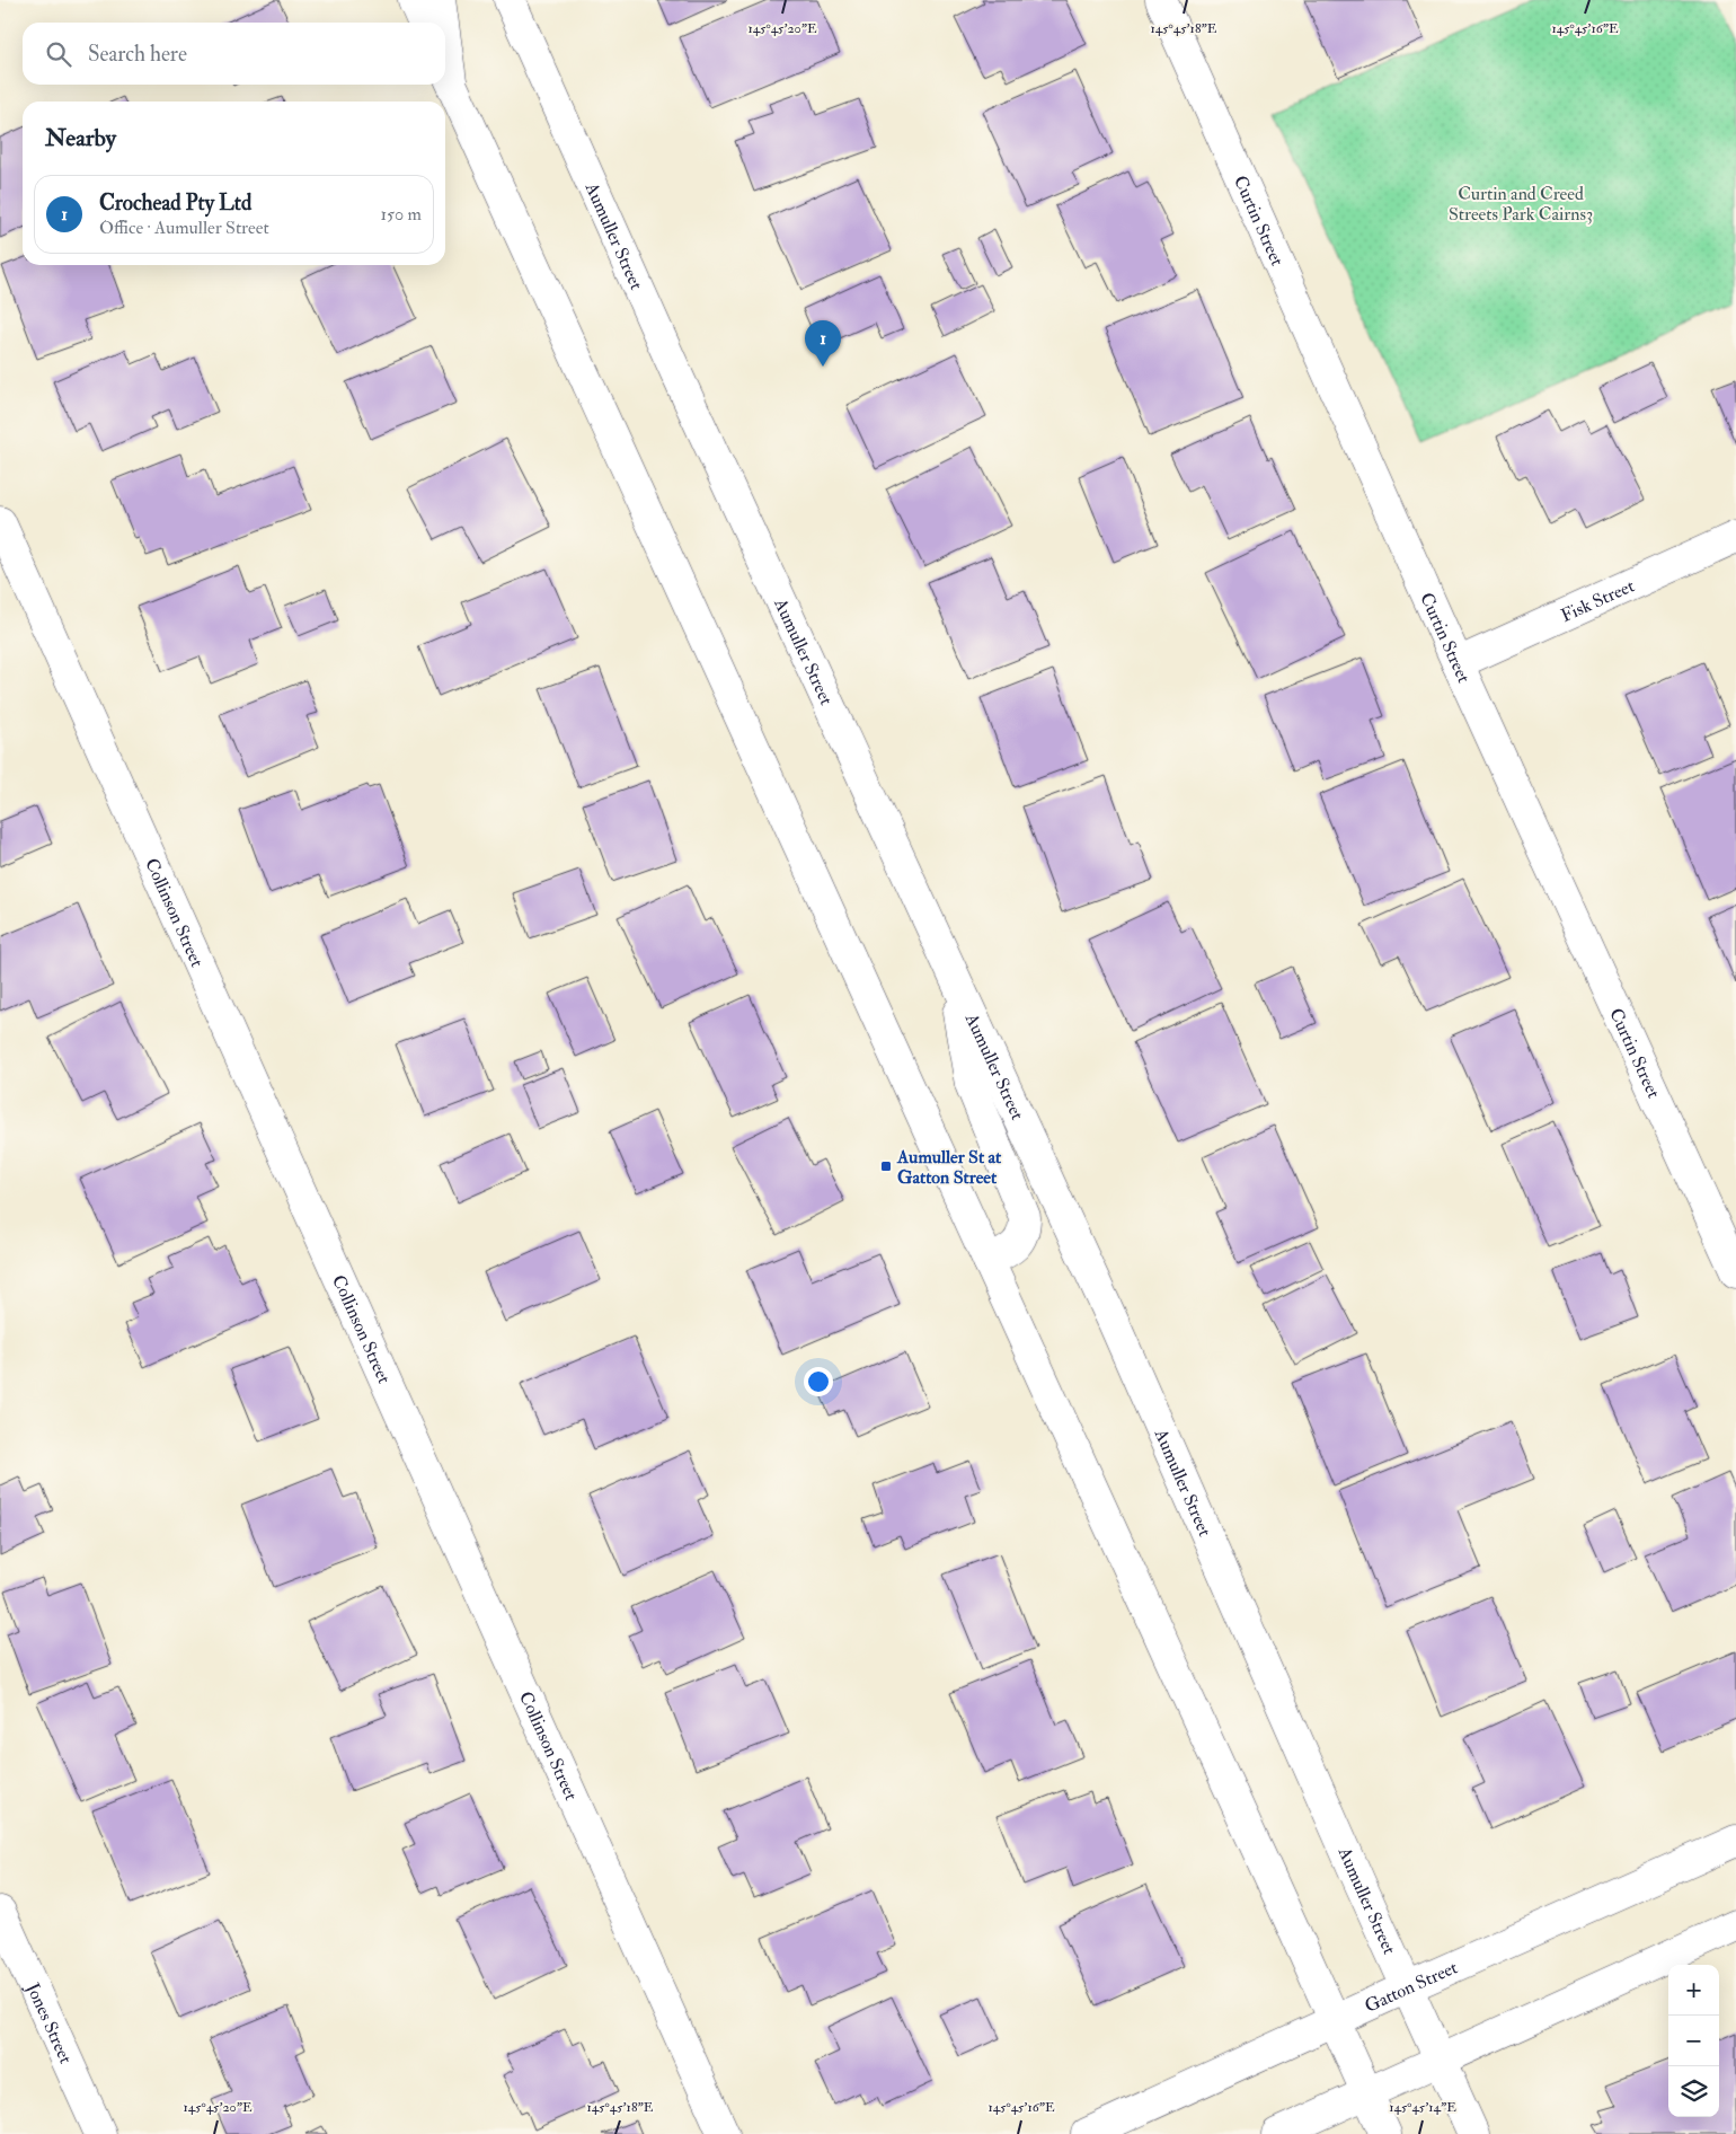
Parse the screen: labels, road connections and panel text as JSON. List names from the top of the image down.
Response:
{
  "streets": {
    "main road": [
      "Curtin Street",
      "Aumuller Street",
      "Fisk Street",
      "Collinson Street",
      "Gatton Street",
      "Jones Street"
    ]
  },
  "crossings": [
    ["Curtin Street", "Fisk Street"],
    ["Aumuller Street", "Gatton Street"]
  ],
  "parks": ["Curtin and Creed Streets Park Cairns3"],
  "places": {
    "transit": ["Aumuller St at Gatton Street"]
  },
  "page": {
    "search": "Search here",
    "heading": "Nearby",
    "list": [
      {
        "mark": "1",
        "name": "Crochead Pty Ltd",
        "note": "Office · Aumuller Street",
        "value": "150 m"
      }
    ],
    "pins": "1",
    "map_buttons": ["+", "−"]
  },
  "coordinates": [
    "145°45'20\"E",
    "145°45'18\"E",
    "145°45'16\"E",
    "145°45'14\"E"
  ]
}
